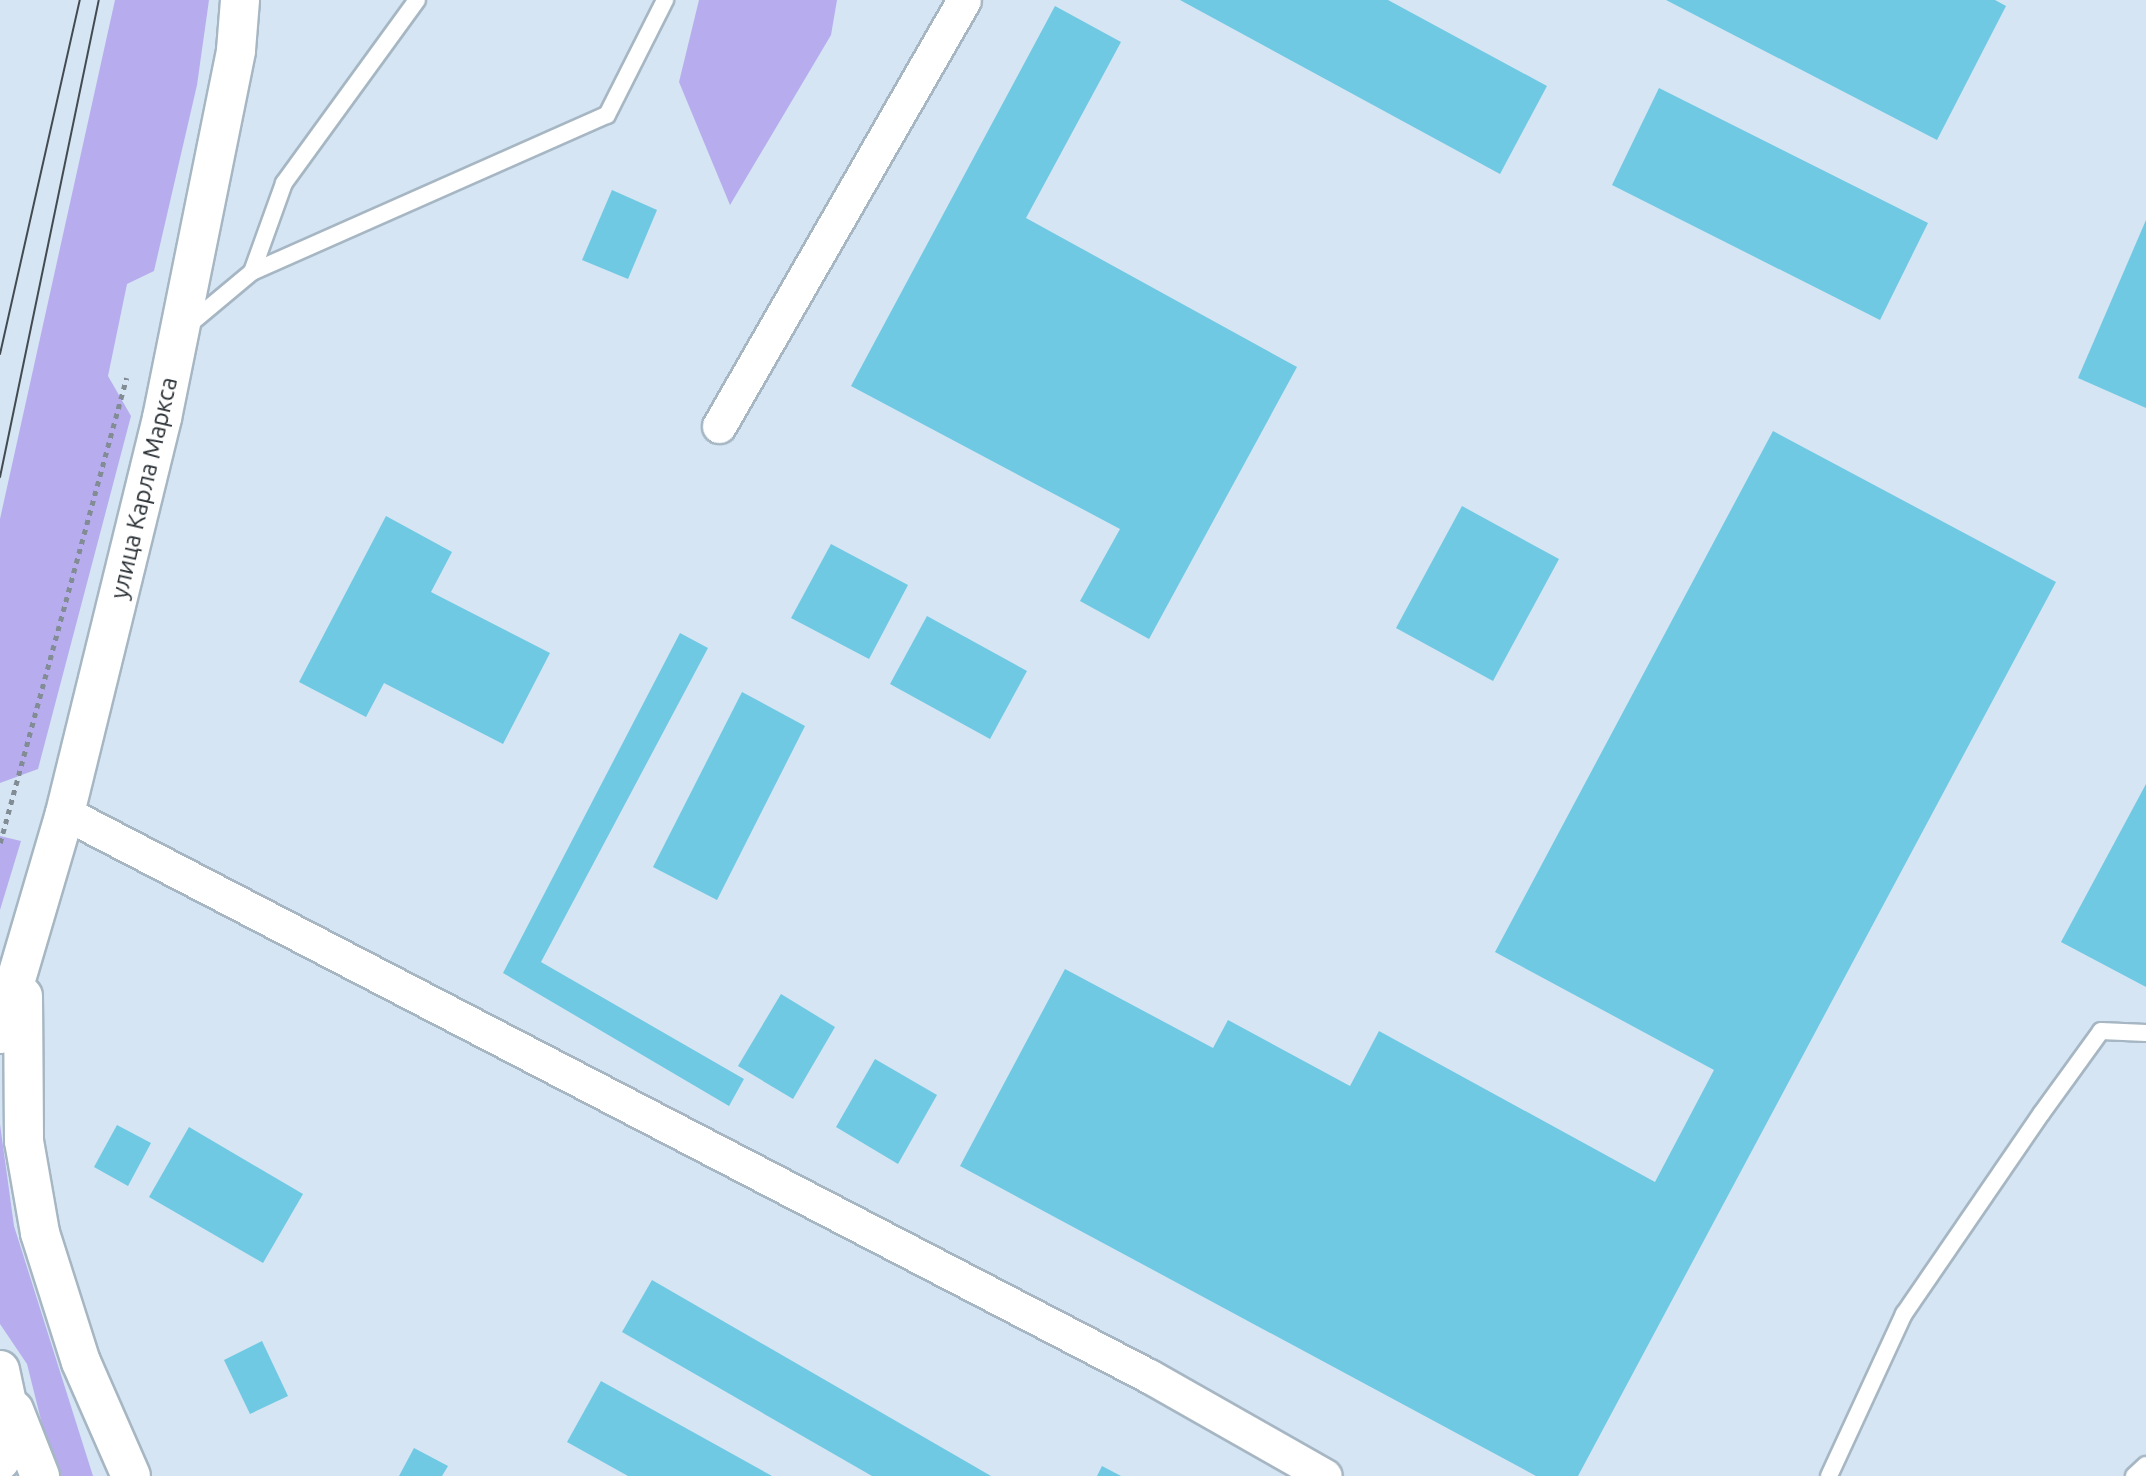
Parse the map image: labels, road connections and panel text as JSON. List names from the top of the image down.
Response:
{
  "streets": {
    "street": ["улица Карла Маркса"]
  }
}
